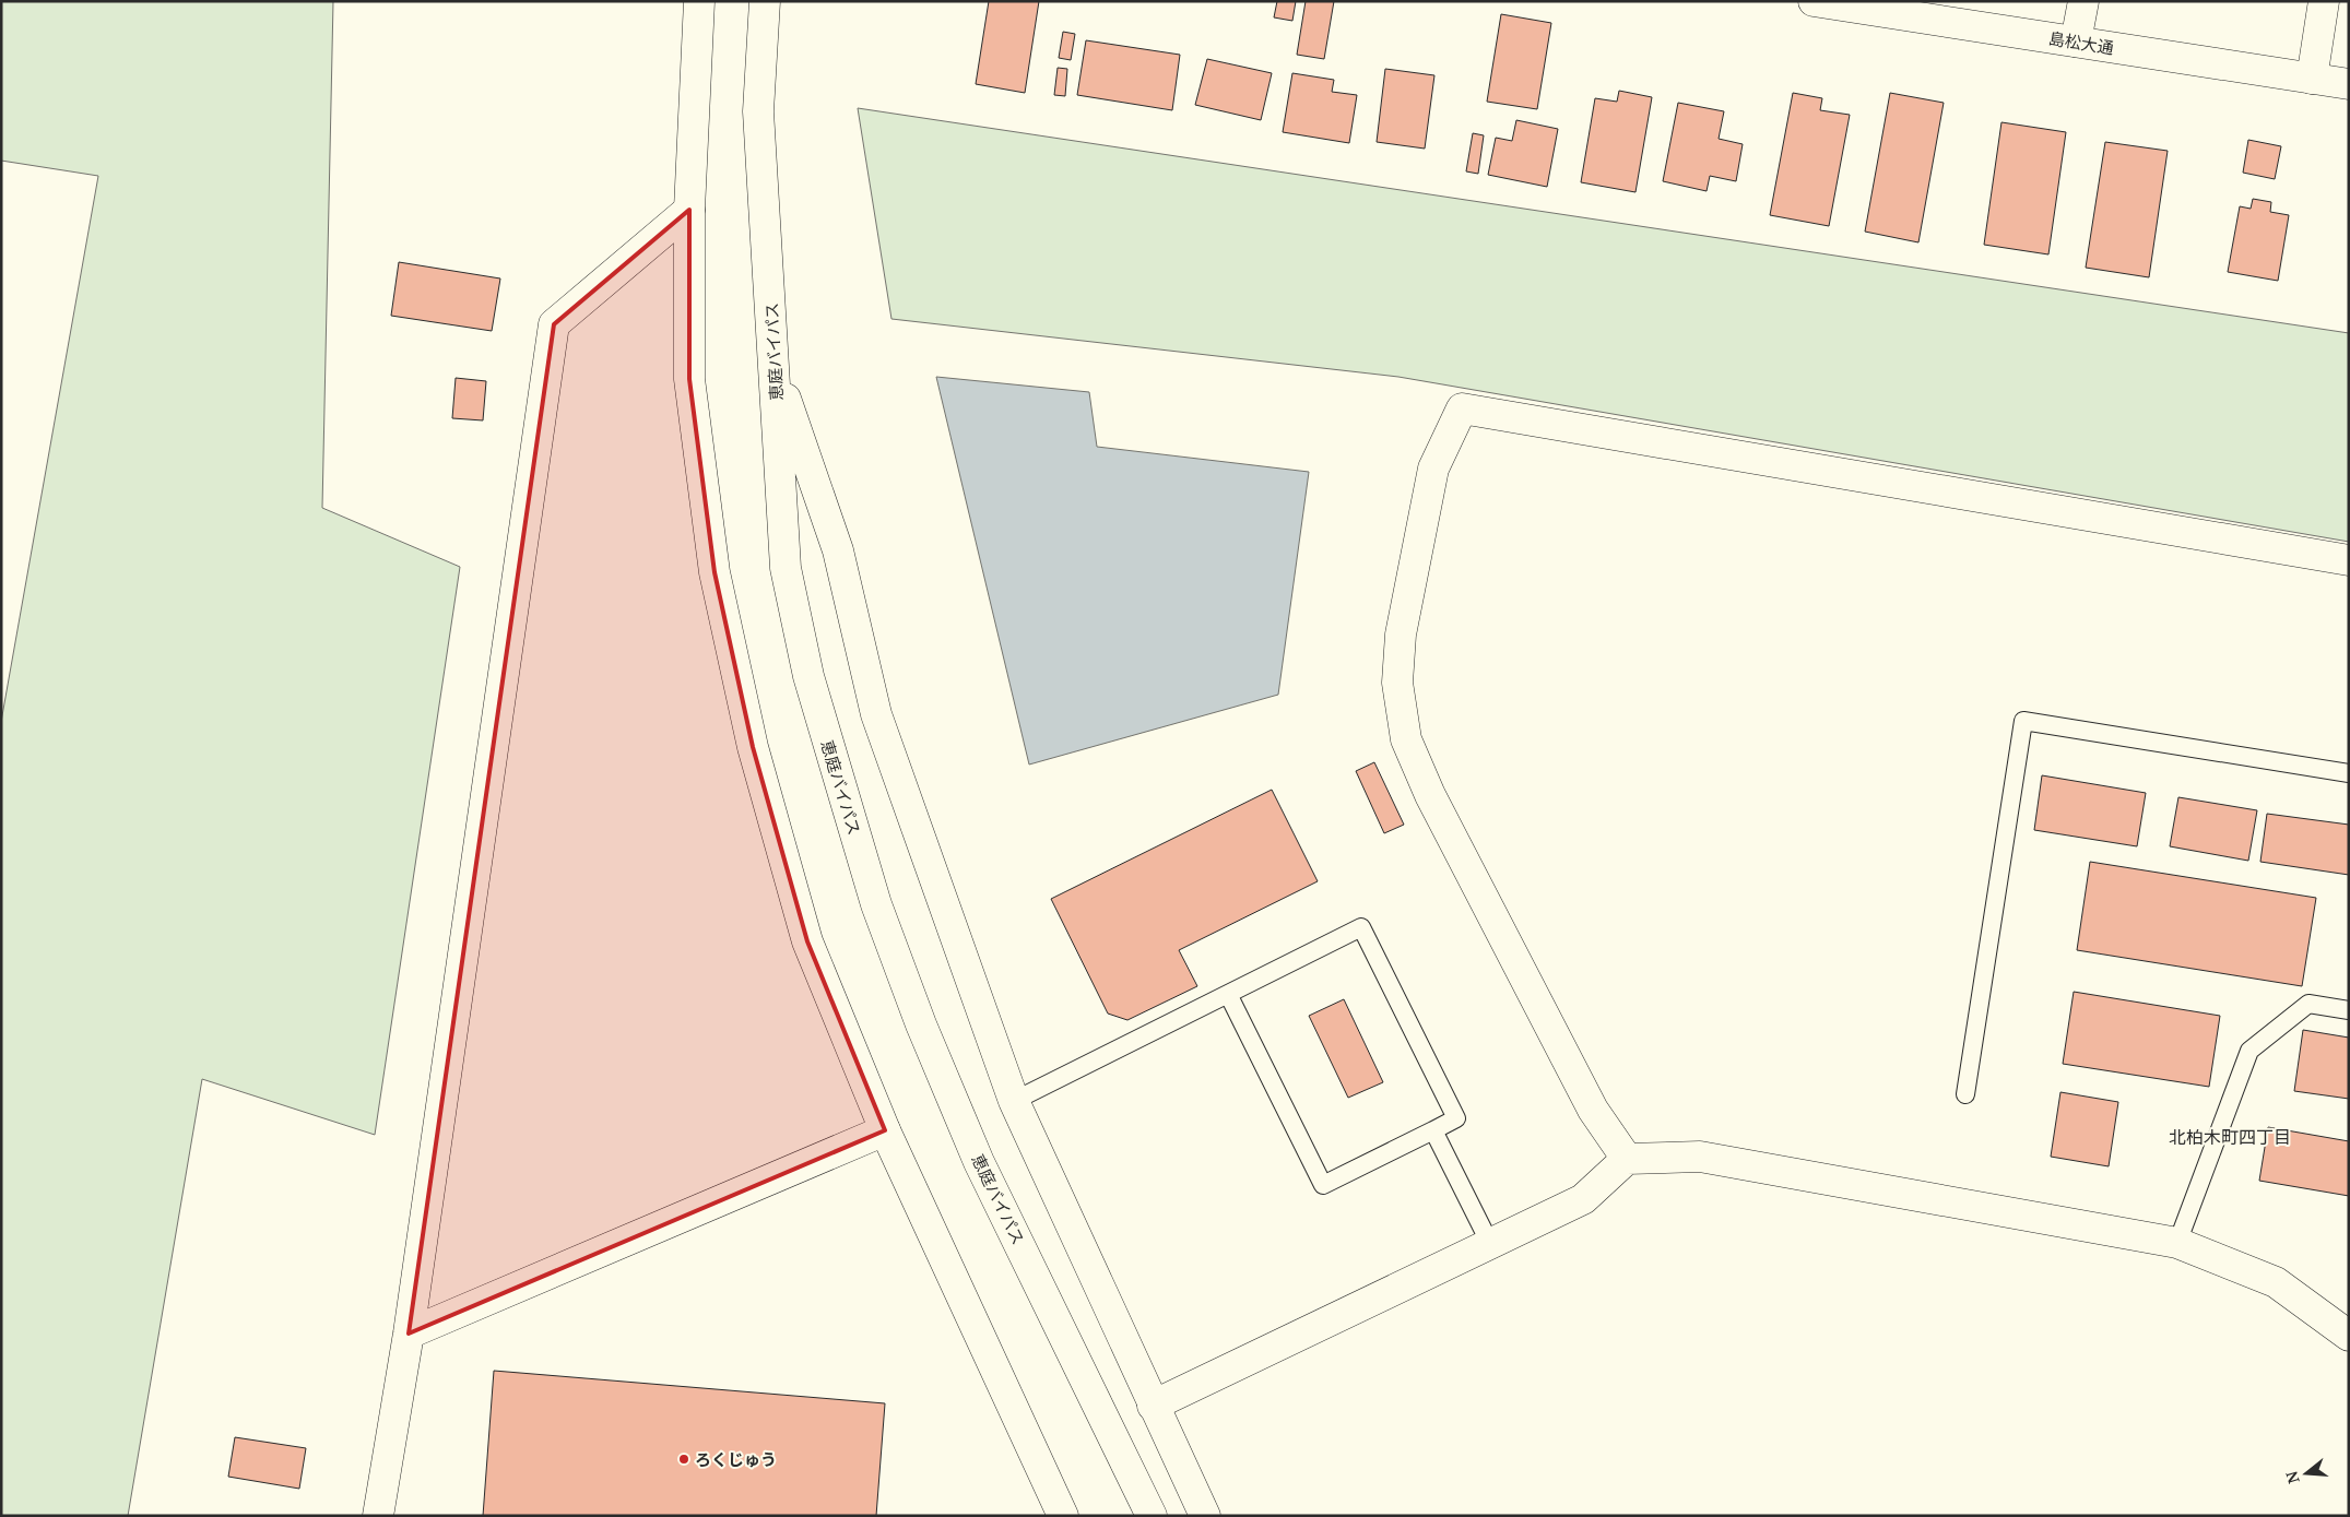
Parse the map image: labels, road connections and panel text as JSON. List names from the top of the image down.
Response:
{
  "streets": {
    "main road": ["島松大通", "恵庭バイパス"]
  },
  "districts": ["北柏木町四丁目"],
  "places": ["ろくじゅう"],
  "north": "left"
}
